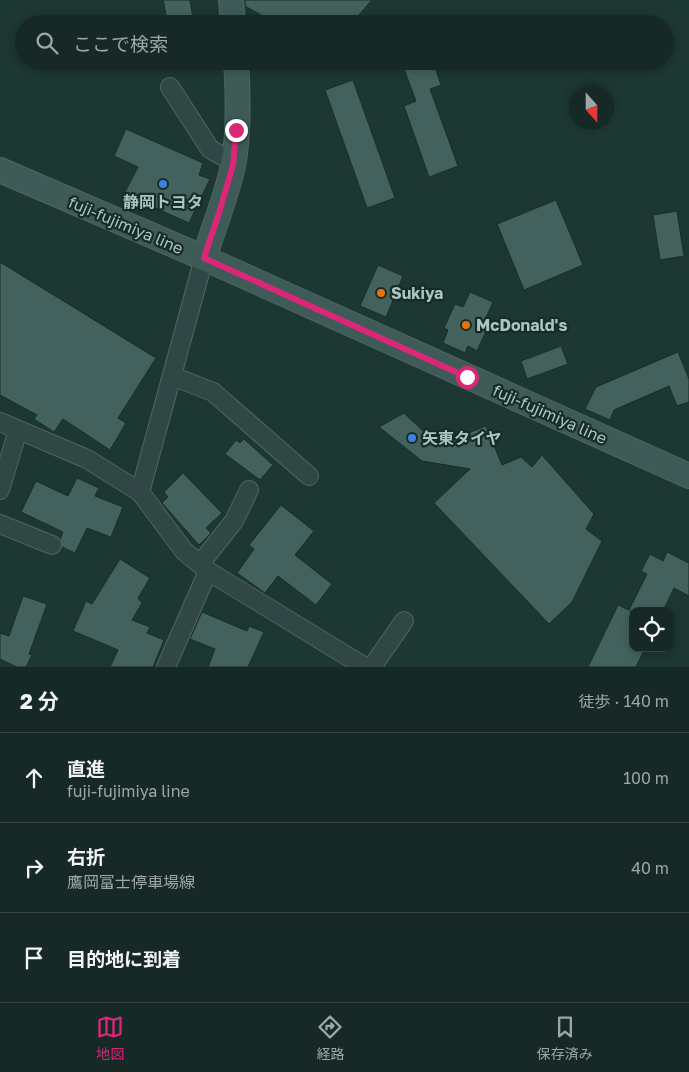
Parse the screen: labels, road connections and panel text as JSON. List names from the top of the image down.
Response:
{
  "streets": {
    "main road": ["fuji-fujimiya line"]
  },
  "places": [
    "静岡トヨタ",
    "Sukiya",
    "McDonald's",
    "矢東タイヤ"
  ],
  "north": "bottom",
  "page": {
    "search": "ここで検索",
    "heading": ["2 分", "徒歩 · 140 m"],
    "list": [
      ["直進", "fuji-fujimiya line", "100 m"],
      ["右折", "鷹岡富士停車場線", "40 m"],
      "目的地に到着"
    ],
    "nav": ["地図", "経路", "保存済み"]
  }
}
